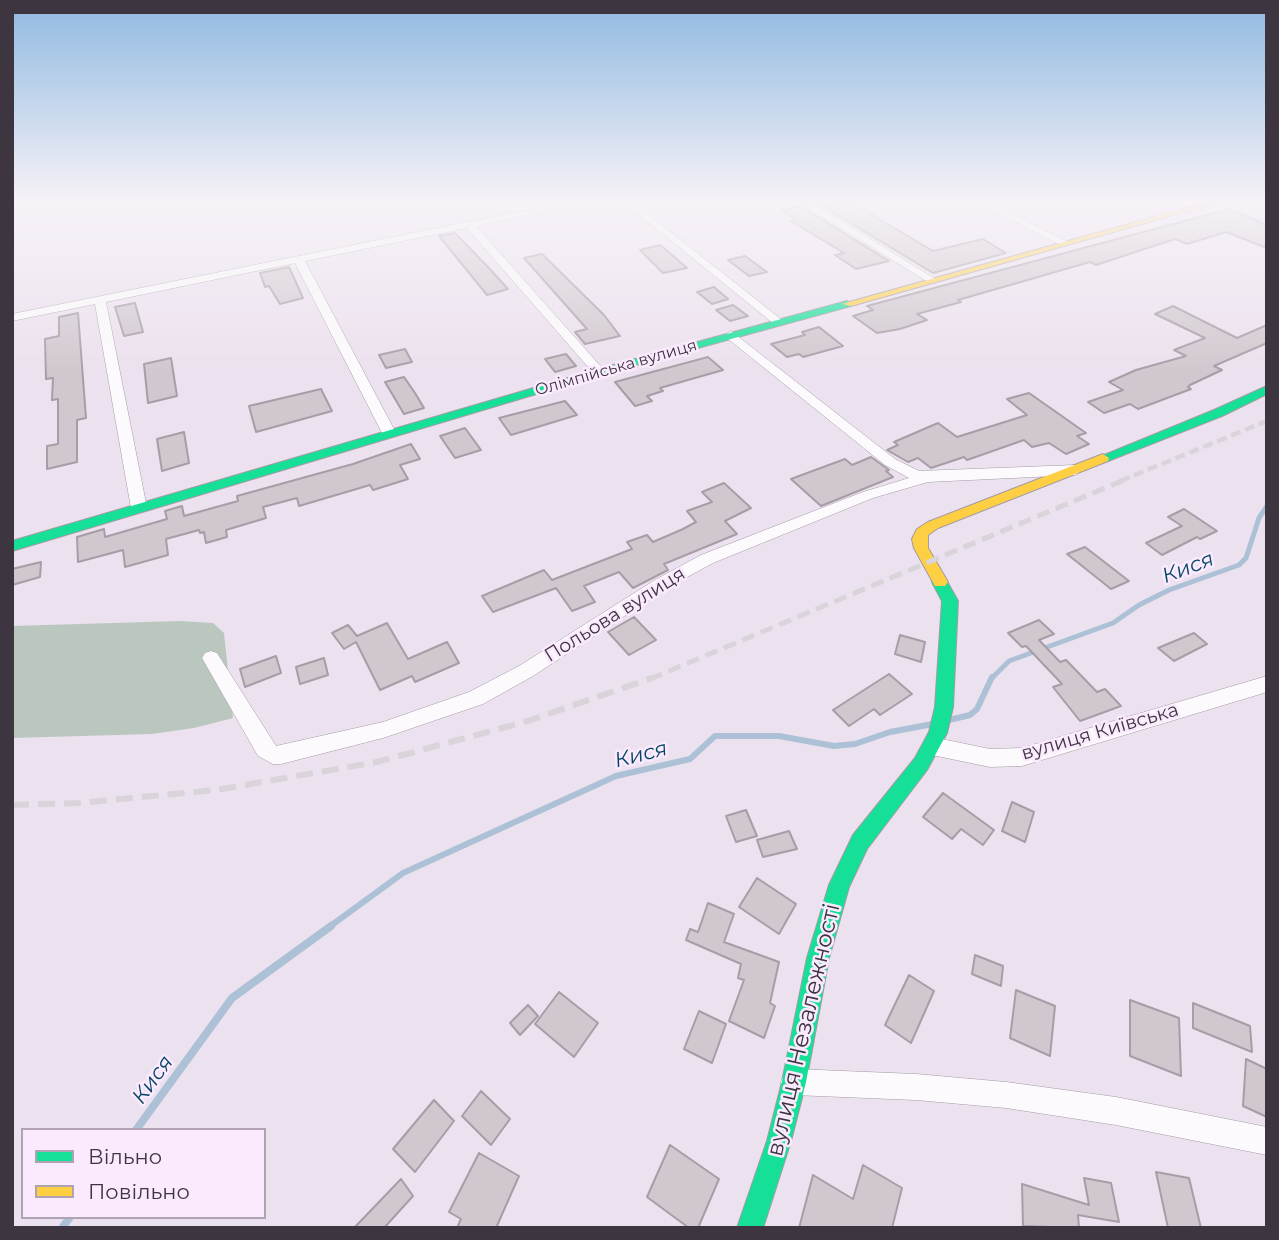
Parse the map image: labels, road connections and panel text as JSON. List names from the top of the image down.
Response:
{
  "streets": {
    "street": [
      "Олімпійська вулиця",
      "Польова вулиця",
      "вулиця Київська",
      "вулиця Незалежності"
    ]
  },
  "crossings": [
    ["вулиця Київська", "вулиця Незалежності"]
  ],
  "water": ["Кися"],
  "legend": ["Вільно", "Повільно"]
}
